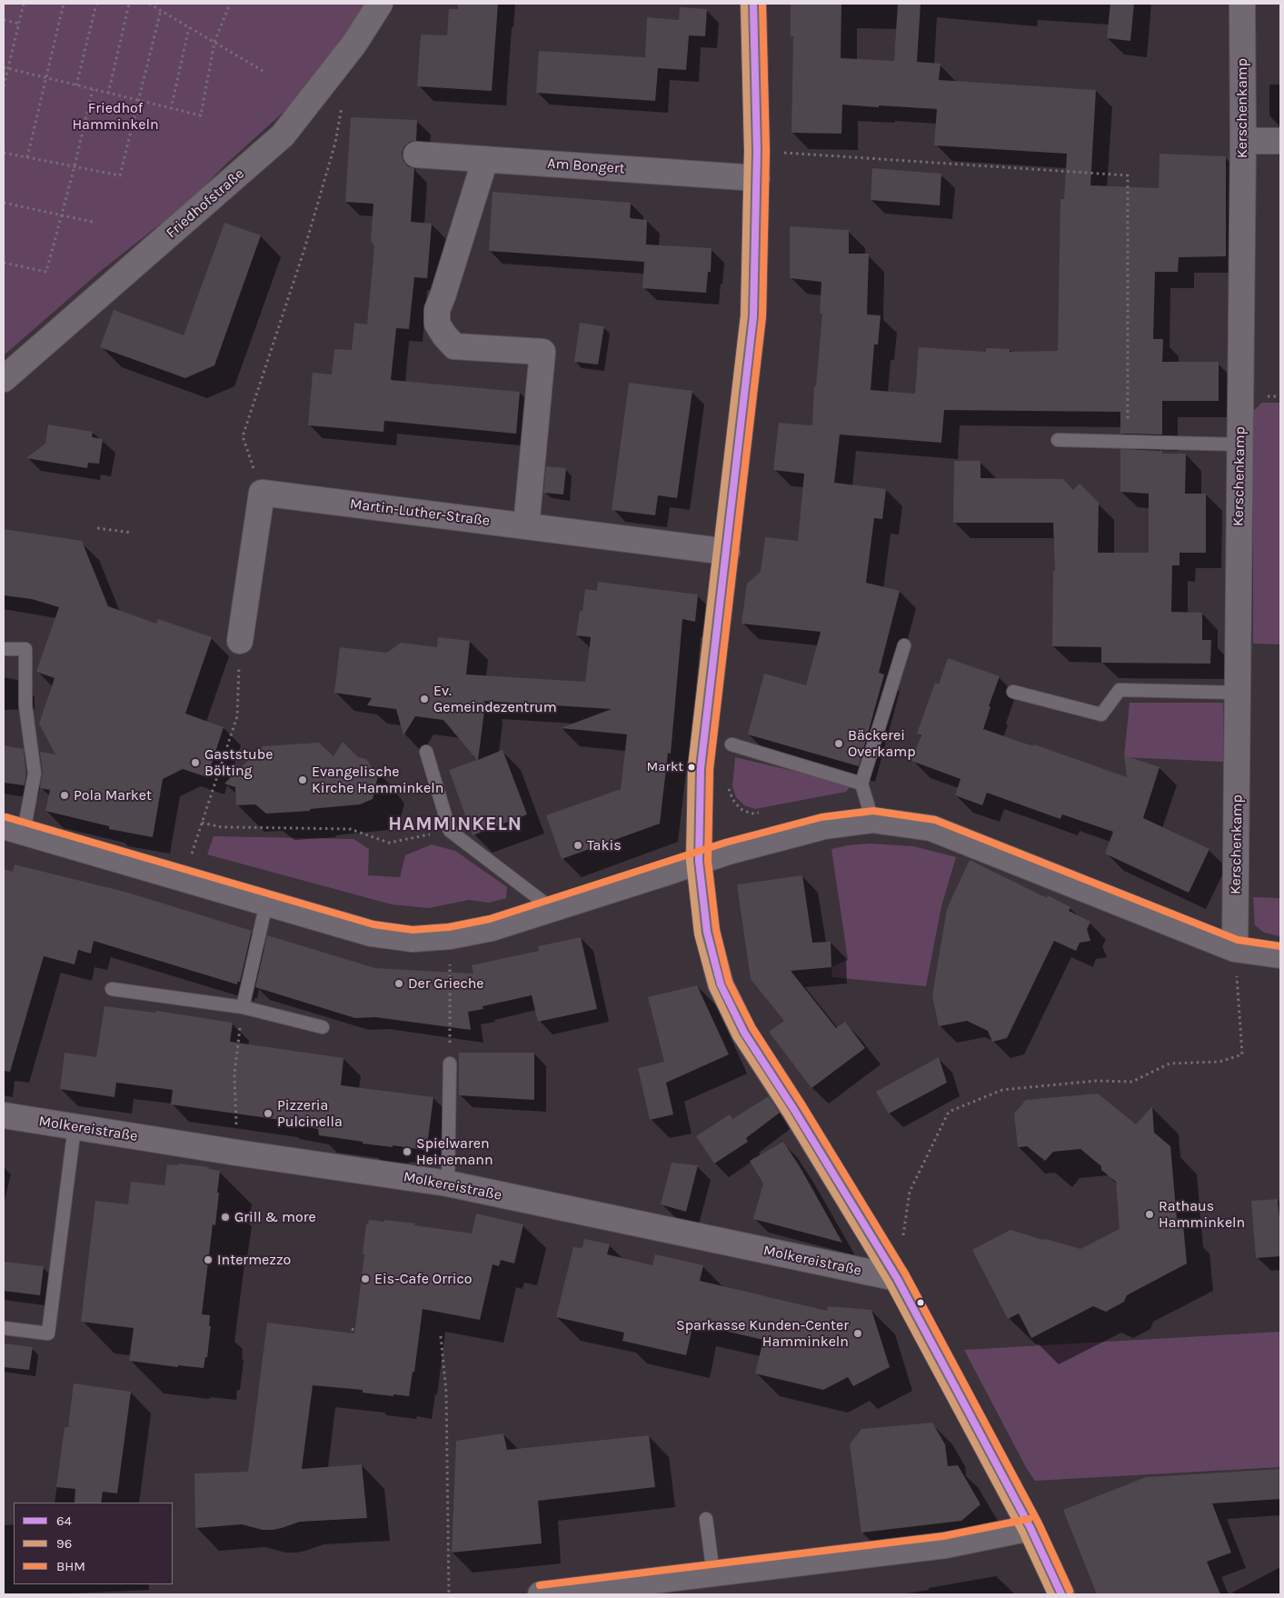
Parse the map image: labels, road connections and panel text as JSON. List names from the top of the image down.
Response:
{
  "streets": {
    "street": [
      "Kerschenkamp",
      "Am Bongert",
      "Friedhofstraße",
      "Martin-Luther-Straße",
      "Molkereistraße"
    ]
  },
  "districts": ["HAMMINKELN"],
  "parks": ["Friedhof Hamminkeln"],
  "places": [
    "Ev. Gemeindezentrum",
    "Bäckerei Overkamp",
    "Gaststube Bölting",
    "Markt",
    "Evangelische Kirche Hamminkeln",
    "Pola Market",
    "Takis",
    "Der Grieche",
    "Pizzeria Pulcinella",
    "Spielwaren Heinemann",
    "Rathaus Hamminkeln",
    "Grill & more",
    "Intermezzo",
    "Eis-Cafe Orrico",
    "Sparkasse Kunden-Center Hamminkeln"
  ],
  "lines": ["transit line 64", "transit line 96", "transit line BHM"],
  "legend": ["64", "96", "BHM"]
}
